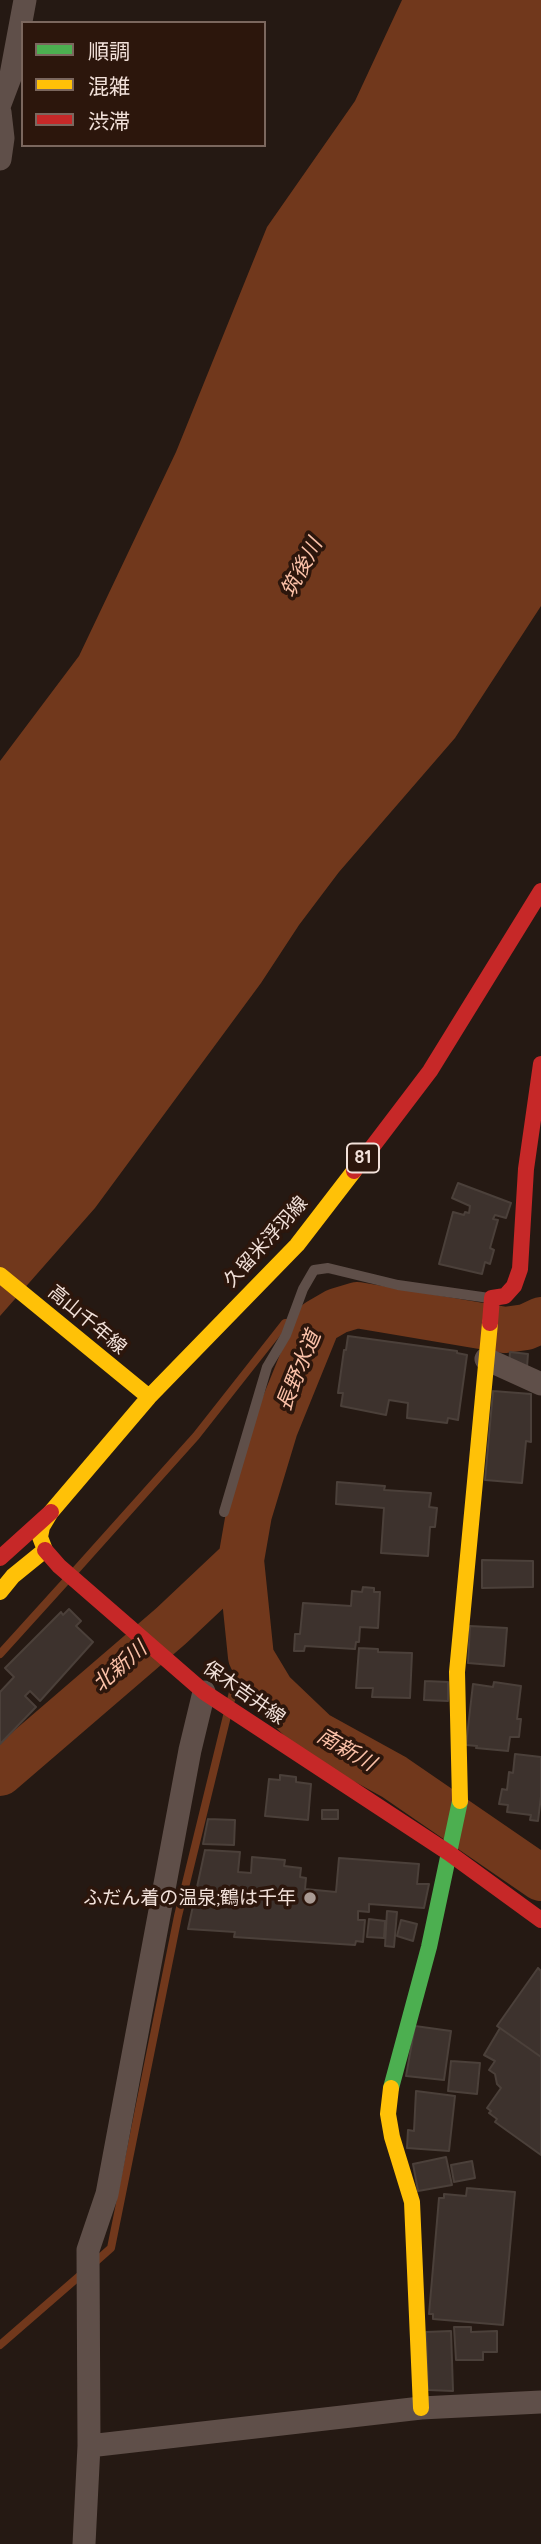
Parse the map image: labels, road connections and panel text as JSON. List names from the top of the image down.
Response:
{
  "streets": {
    "main road": [
      "81",
      "久留米浮羽線",
      "高山千年線",
      "保木吉井線"
    ]
  },
  "crossings": [
    ["久留米浮羽線", "高山千年線"],
    ["久留米浮羽線", "保木吉井線"]
  ],
  "water": [
    "筑後川",
    "長野水道",
    "北新川",
    "南新川"
  ],
  "places": ["ふだん着の温泉;鶴は千年"],
  "legend": ["順調", "混雑", "渋滞"]
}
